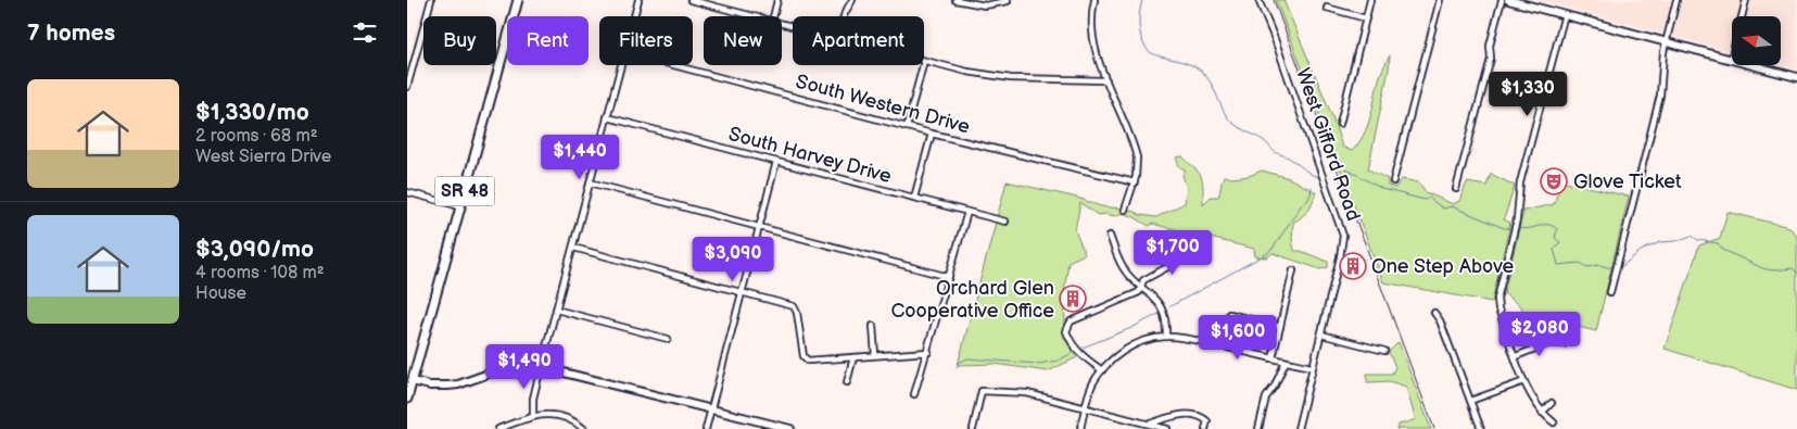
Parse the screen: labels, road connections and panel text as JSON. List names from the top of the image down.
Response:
{
  "streets": {
    "main road": ["SR 48"],
    "street": ["South Western Drive", "West Gifford Road", "South Harvey Drive"]
  },
  "places": {
    "theatre": ["Glove Ticket"],
    "building": ["One Step Above", "Orchard Glen Cooperative Office"]
  },
  "north": "left",
  "page": {
    "heading": "7 homes",
    "chip": [
      "Buy",
      "Rent",
      "Filters",
      "New",
      "Apartment"
    ],
    "list": [
      {
        "name": "$1,330/mo",
        "note": "2 rooms · 68 m² · West Sierra Drive"
      },
      {
        "name": "$3,090/mo",
        "note": "4 rooms · 108 m² · House"
      }
    ],
    "price": [
      "$1,330",
      "$1,440",
      "$1,700",
      "$3,090",
      "$2,080",
      "$1,600",
      "$1,490"
    ]
  }
}
